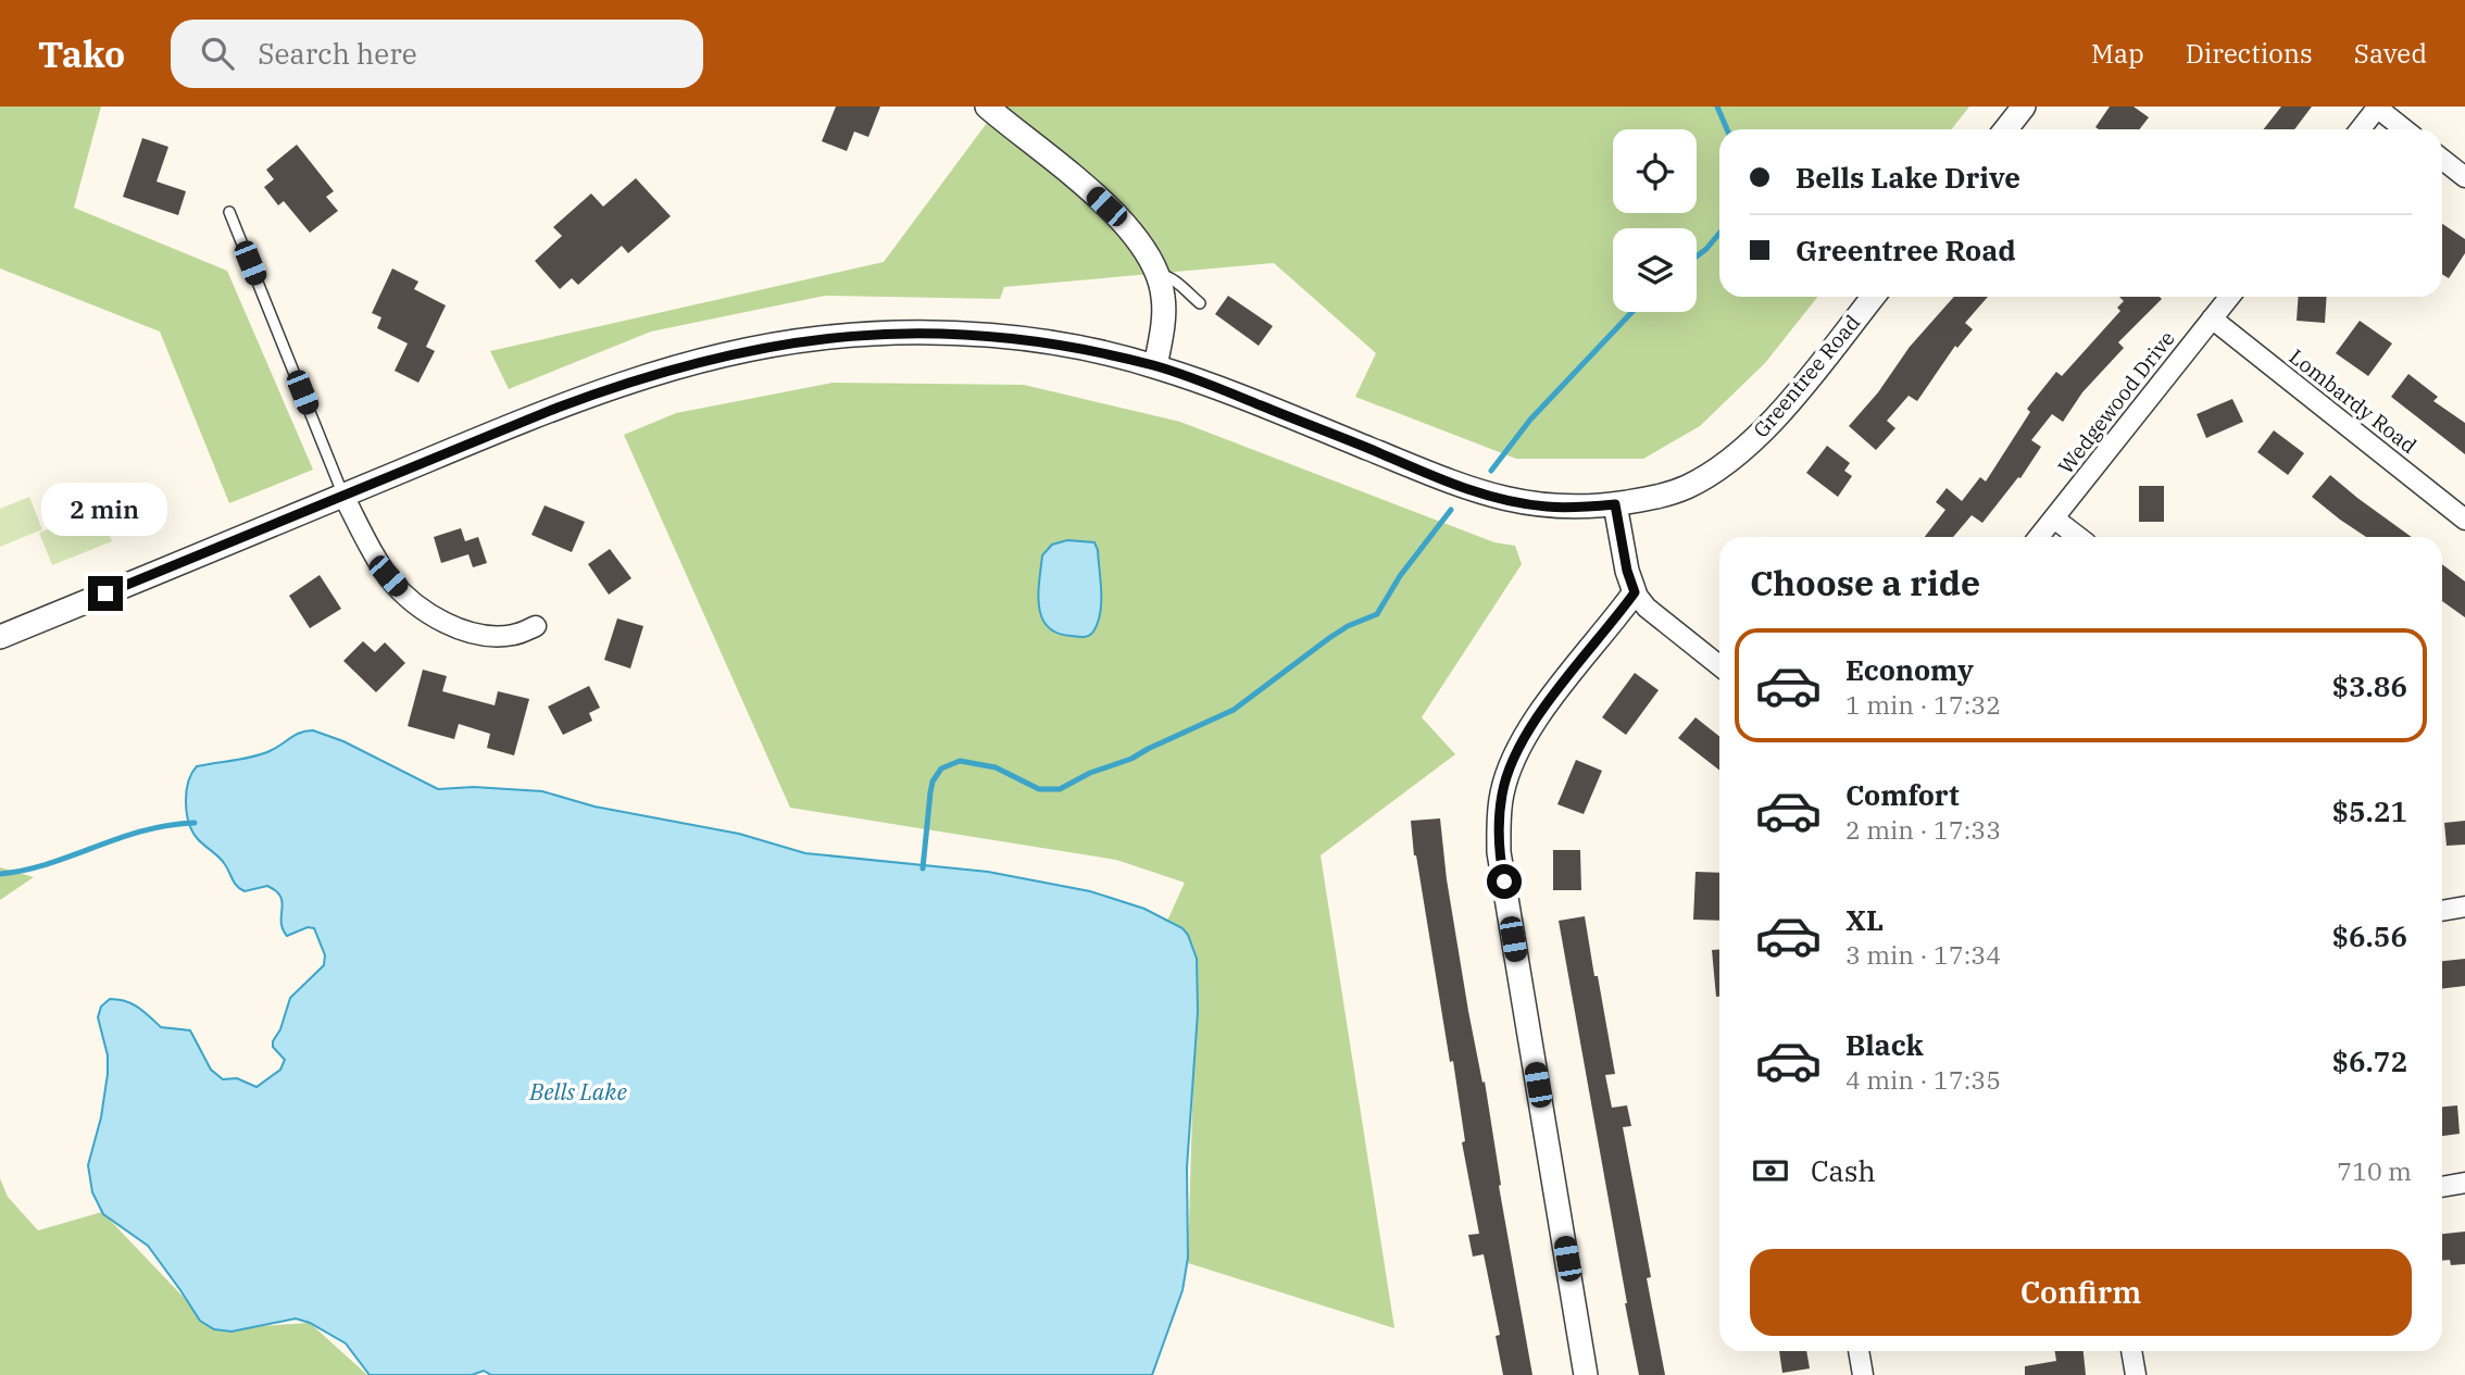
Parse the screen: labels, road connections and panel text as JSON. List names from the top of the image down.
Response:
{
  "streets": {
    "street": ["Greentree Road", "Lombardy Road", "Wedgewood Drive"]
  },
  "crossings": [
    ["Lombardy Road", "Wedgewood Drive"]
  ],
  "water": ["Bells Lake"],
  "page": {
    "header": "Tako",
    "search": "Search here",
    "nav": ["Map", "Directions", "Saved"],
    "banner": ["Bells Lake Drive", "Greentree Road"],
    "bubble": "2 min",
    "heading": "Choose a ride",
    "list": [
      {
        "name": "Economy",
        "note": "1 min · 17:32",
        "value": "$3.86"
      },
      {
        "name": "Comfort",
        "note": "2 min · 17:33",
        "value": "$5.21"
      },
      {
        "name": "XL",
        "note": "3 min · 17:34",
        "value": "$6.56"
      },
      {
        "name": "Black",
        "note": "4 min · 17:35",
        "value": "$6.72"
      }
    ],
    "pay": ["Cash", "710 m"],
    "buttons": "Confirm"
  }
}
